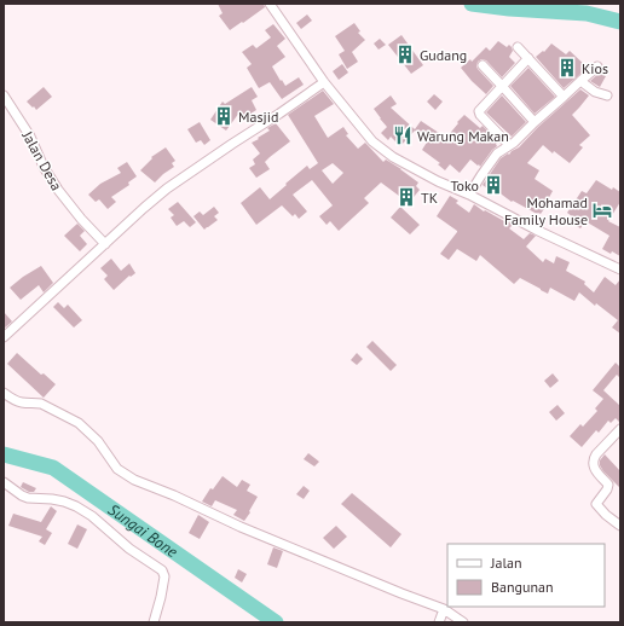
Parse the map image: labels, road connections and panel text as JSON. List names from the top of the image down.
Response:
{
  "streets": {
    "street": ["Jalan Desa"]
  },
  "water": ["Sungai Bone"],
  "places": {
    "building": [
      "Gudang",
      "Kios",
      "Masjid",
      "Toko",
      "TK"
    ],
    "restaurant": ["Warung Makan"],
    "hotel": ["Mohamad Family House"]
  },
  "legend": ["Jalan", "Bangunan"]
}
